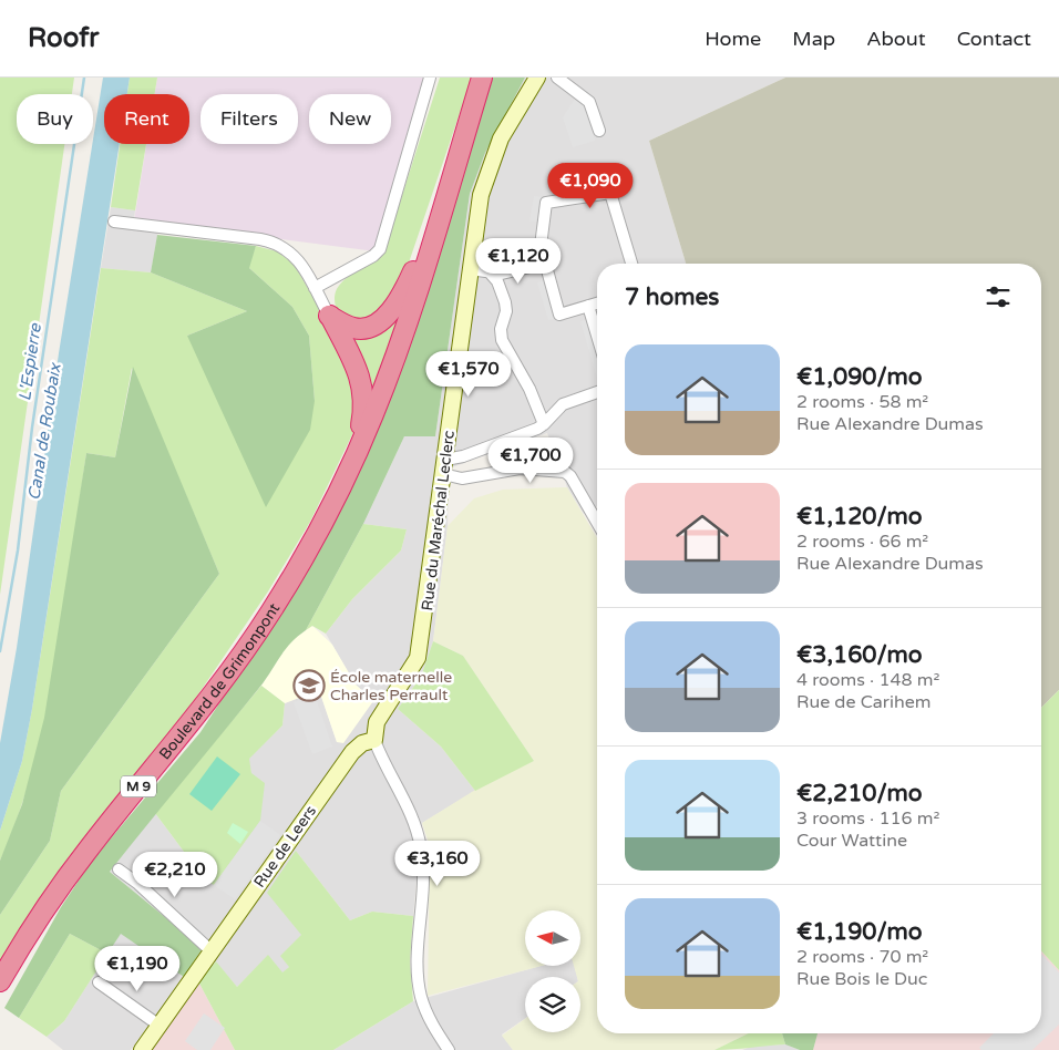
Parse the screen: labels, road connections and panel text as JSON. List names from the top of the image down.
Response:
{
  "streets": {
    "highway": ["Boulevard de Grimonpont", "M 9"],
    "street": ["Rue du Maréchal Leclerc", "Rue de Leers"]
  },
  "crossings": [
    ["Rue du Maréchal Leclerc", "Rue de Leers"],
    ["Boulevard de Grimonpont", "M 9"]
  ],
  "water": ["L'Espierre", "Canal de Roubaix"],
  "places": {
    "school or university": ["École maternelle Charles Perrault"]
  },
  "north": "left",
  "page": {
    "header": "Roofr",
    "nav": [
      "Home",
      "Map",
      "About",
      "Contact"
    ],
    "chip": [
      "Buy",
      "Rent",
      "Filters",
      "New"
    ],
    "price": [
      "€1,090",
      "€1,120",
      "€1,570",
      "€1,700",
      "€3,160",
      "€2,210",
      "€1,190"
    ],
    "heading": "7 homes",
    "list": [
      {
        "name": "€1,090/mo",
        "note": "2 rooms · 58 m² · Rue Alexandre Dumas"
      },
      {
        "name": "€1,120/mo",
        "note": "2 rooms · 66 m² · Rue Alexandre Dumas"
      },
      {
        "name": "€3,160/mo",
        "note": "4 rooms · 148 m² · Rue de Carihem"
      },
      {
        "name": "€2,210/mo",
        "note": "3 rooms · 116 m² · Cour Wattine"
      },
      {
        "name": "€1,190/mo",
        "note": "2 rooms · 70 m² · Rue Bois le Duc"
      }
    ]
  }
}
